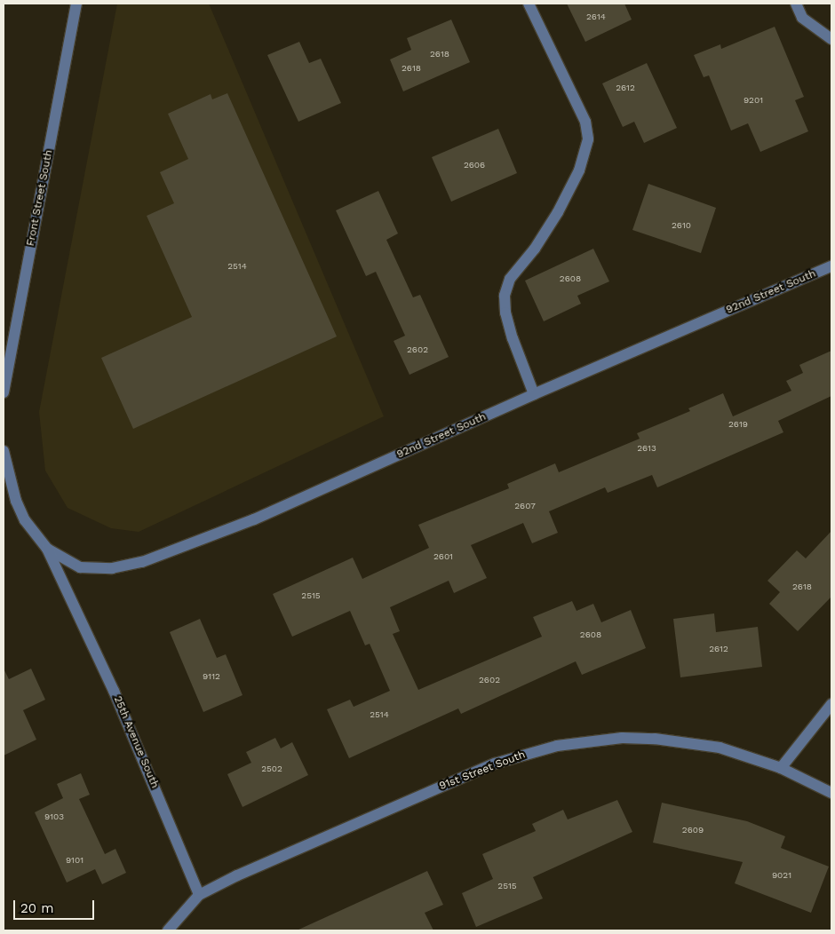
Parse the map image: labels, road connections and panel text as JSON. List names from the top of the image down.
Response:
{
  "streets": {
    "street": [
      "Front Street South",
      "92nd Street South",
      "25th Avenue South",
      "91st Street South"
    ]
  },
  "crossings": [
    ["92nd Street South", "25th Avenue South"],
    ["25th Avenue South", "91st Street South"]
  ],
  "house_numbers": [
    "2614",
    "2618",
    "2618",
    "2612",
    "9201",
    "2606",
    "2610",
    "2514",
    "2608",
    "2602",
    "2619",
    "2613",
    "2607",
    "2601",
    "2618",
    "2515",
    "2608",
    "2612",
    "9112",
    "2602",
    "2514",
    "2502",
    "9103",
    "2609",
    "9101",
    "9021",
    "2515"
  ],
  "scale_bar": "20 m"
}
